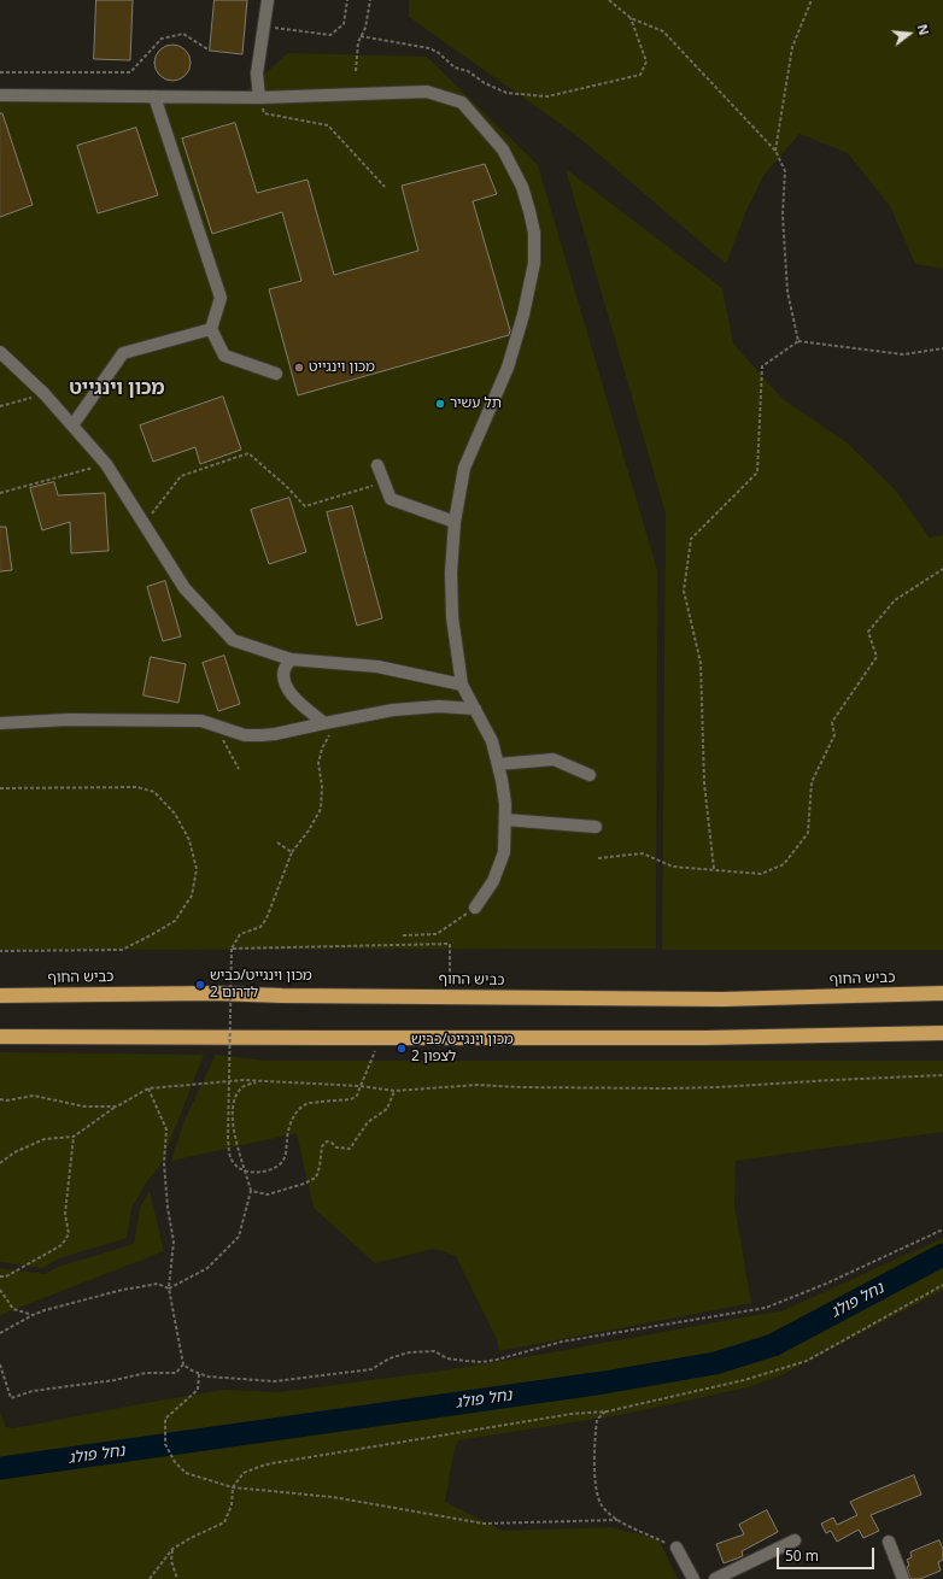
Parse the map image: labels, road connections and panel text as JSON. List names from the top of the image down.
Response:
{
  "streets": {
    "highway": ["כביש החוף"]
  },
  "districts": ["מכון וינגייט"],
  "water": ["נחל פולג"],
  "places": [
    "מכון וינגייט",
    "תל עשיר",
    "מכון וינגייט/כביש 2 לדרום",
    "מכון וינגייט/כביש 2 לצפון"
  ],
  "scale_bar": "50 m",
  "north": "right"
}
